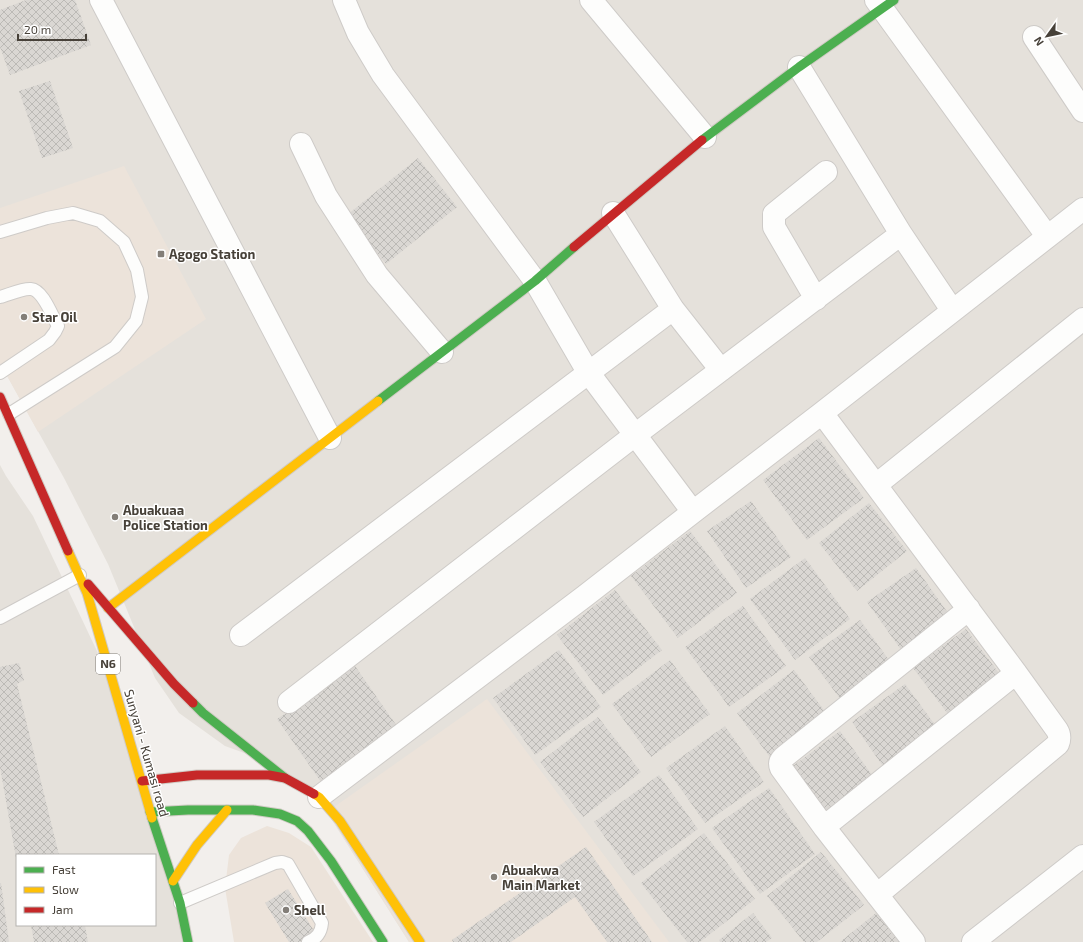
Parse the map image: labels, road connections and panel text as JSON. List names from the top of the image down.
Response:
{
  "streets": {
    "main road": ["N6", "Sunyani - Kumasi road"]
  },
  "places": {
    "transit": ["Agogo Station"],
    "other": [
      "Star Oil",
      "Abuakuaa Police Station",
      "Abuakwa Main Market",
      "Shell"
    ]
  },
  "legend": ["Fast", "Slow", "Jam"],
  "scale_bar": "20 m",
  "north": "bottom left"
}
